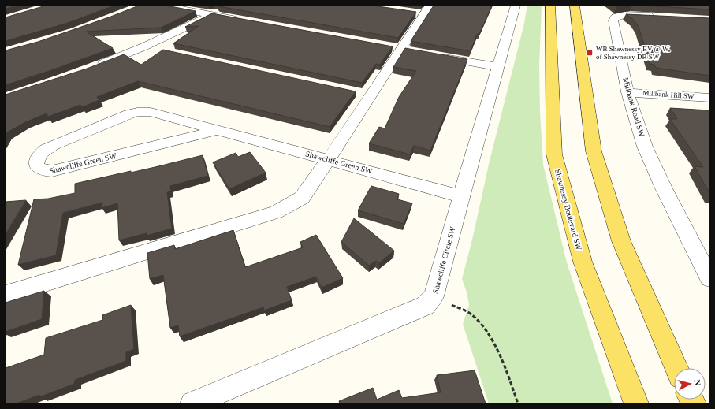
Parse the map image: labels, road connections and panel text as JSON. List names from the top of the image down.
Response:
{
  "streets": {
    "main road": ["Shawnessy Boulevard SW"],
    "street": [
      "Millbank Hill SW",
      "Millbank Road SW",
      "Shawcliffe Green SW",
      "Shawcliffe Circle SW"
    ]
  },
  "crossings": [
    ["Millbank Hill SW", "Millbank Road SW"],
    ["Shawcliffe Green SW", "Shawcliffe Circle SW"]
  ],
  "places": {
    "transit": ["WB Shawnessy BV @ W. of Shawnessy DR SW"]
  },
  "north": "right"
}
